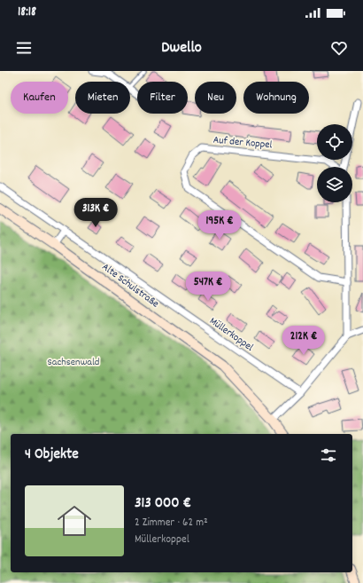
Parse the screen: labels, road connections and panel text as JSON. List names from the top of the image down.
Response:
{
  "streets": {
    "main road": ["Alte Schulstraße"],
    "street": ["Auf der Koppel", "Müllerkoppel"]
  },
  "parks": ["Sachsenwald"],
  "page": {
    "status": "18:18",
    "header": "Dwello",
    "chip": [
      "Kaufen",
      "Mieten",
      "Filter",
      "Neu",
      "Wohnung"
    ],
    "price": [
      "313K €",
      "195K €",
      "547K €",
      "212K €"
    ],
    "heading": "4 Objekte",
    "list": [
      {
        "name": "313 000 €",
        "note": "2 Zimmer · 62 m² · Müllerkoppel"
      }
    ]
  }
}
